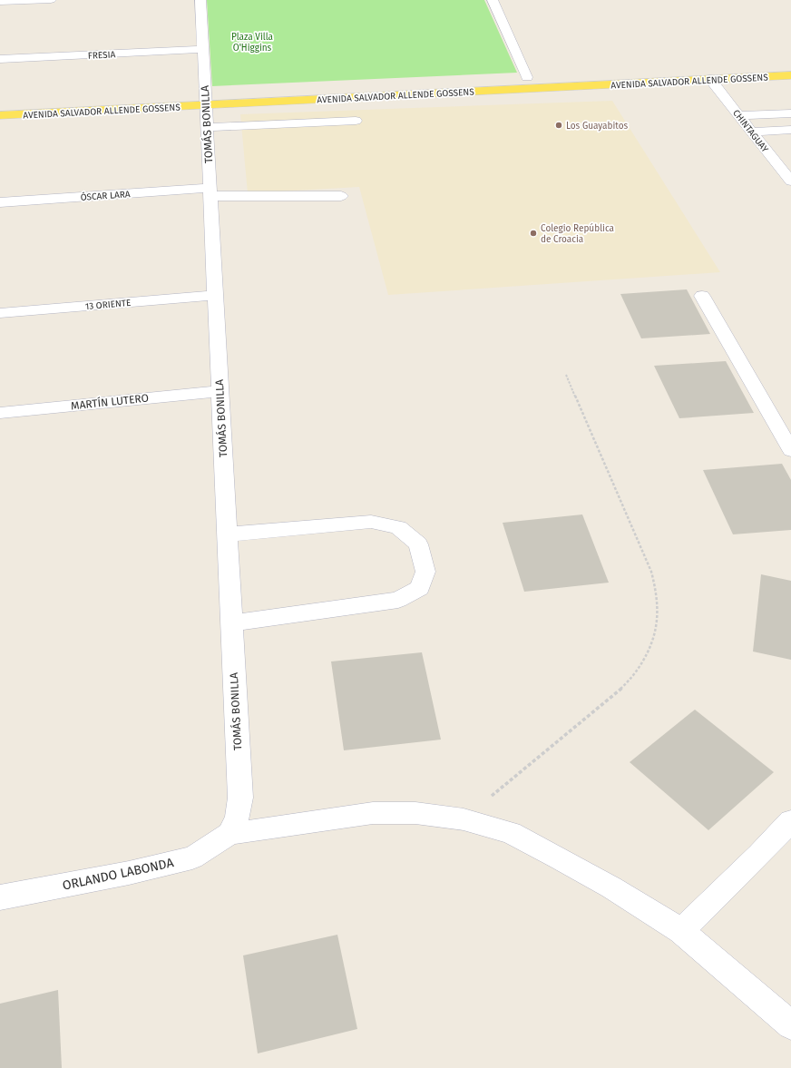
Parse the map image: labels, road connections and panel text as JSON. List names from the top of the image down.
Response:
{
  "streets": {
    "main road": ["AVENIDA SALVADOR ALLENDE GOSSENS"],
    "street": [
      "FRESIA",
      "TOMÁS BONILLA",
      "CHINTAGUAY",
      "ÓSCAR LARA",
      "13 ORIENTE",
      "MARTÍN LUTERO",
      "ORLANDO LABONDA"
    ]
  },
  "crossings": [
    ["FRESIA", "TOMÁS BONILLA"],
    ["AVENIDA SALVADOR ALLENDE GOSSENS", "TOMÁS BONILLA"],
    ["AVENIDA SALVADOR ALLENDE GOSSENS", "CHINTAGUAY"],
    ["TOMÁS BONILLA", "ÓSCAR LARA"],
    ["TOMÁS BONILLA", "13 ORIENTE"],
    ["TOMÁS BONILLA", "MARTÍN LUTERO"],
    ["TOMÁS BONILLA", "ORLANDO LABONDA"]
  ],
  "parks": ["Plaza Villa O'Higgins"],
  "places": ["Los Guayabitos", "Colegio República de Croacia"]
}
